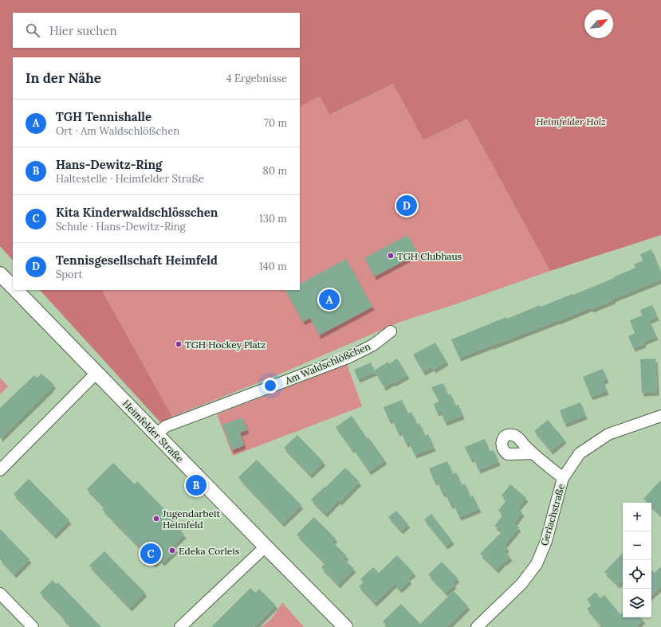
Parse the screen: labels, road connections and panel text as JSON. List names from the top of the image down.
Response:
{
  "streets": {
    "street": ["Am Waldschlößchen", "Heimfelder Straße", "Gerlachstraße"]
  },
  "crossings": [
    ["Am Waldschlößchen", "Heimfelder Straße"]
  ],
  "parks": ["Heimfelder Holz"],
  "places": [
    "TGH Clubhaus",
    "TGH Hockey Platz",
    "Jugendarbeit Heimfeld",
    "Edeka Corleis"
  ],
  "north": "top right",
  "page": {
    "search": "Hier suchen",
    "heading": ["In der Nähe", "4 Ergebnisse"],
    "list": [
      {
        "mark": "A",
        "name": "TGH Tennishalle",
        "note": "Ort · Am Waldschlößchen",
        "value": "70 m"
      },
      {
        "mark": "B",
        "name": "Hans-Dewitz-Ring",
        "note": "Haltestelle · Heimfelder Straße",
        "value": "80 m"
      },
      {
        "mark": "C",
        "name": "Kita Kinderwaldschlösschen",
        "note": "Schule · Hans-Dewitz-Ring",
        "value": "130 m"
      },
      {
        "mark": "D",
        "name": "Tennisgesellschaft Heimfeld",
        "note": "Sport",
        "value": "140 m"
      }
    ],
    "pins": [
      "D",
      "A",
      "B",
      "C"
    ],
    "map_buttons": ["+", "−"]
  }
}
